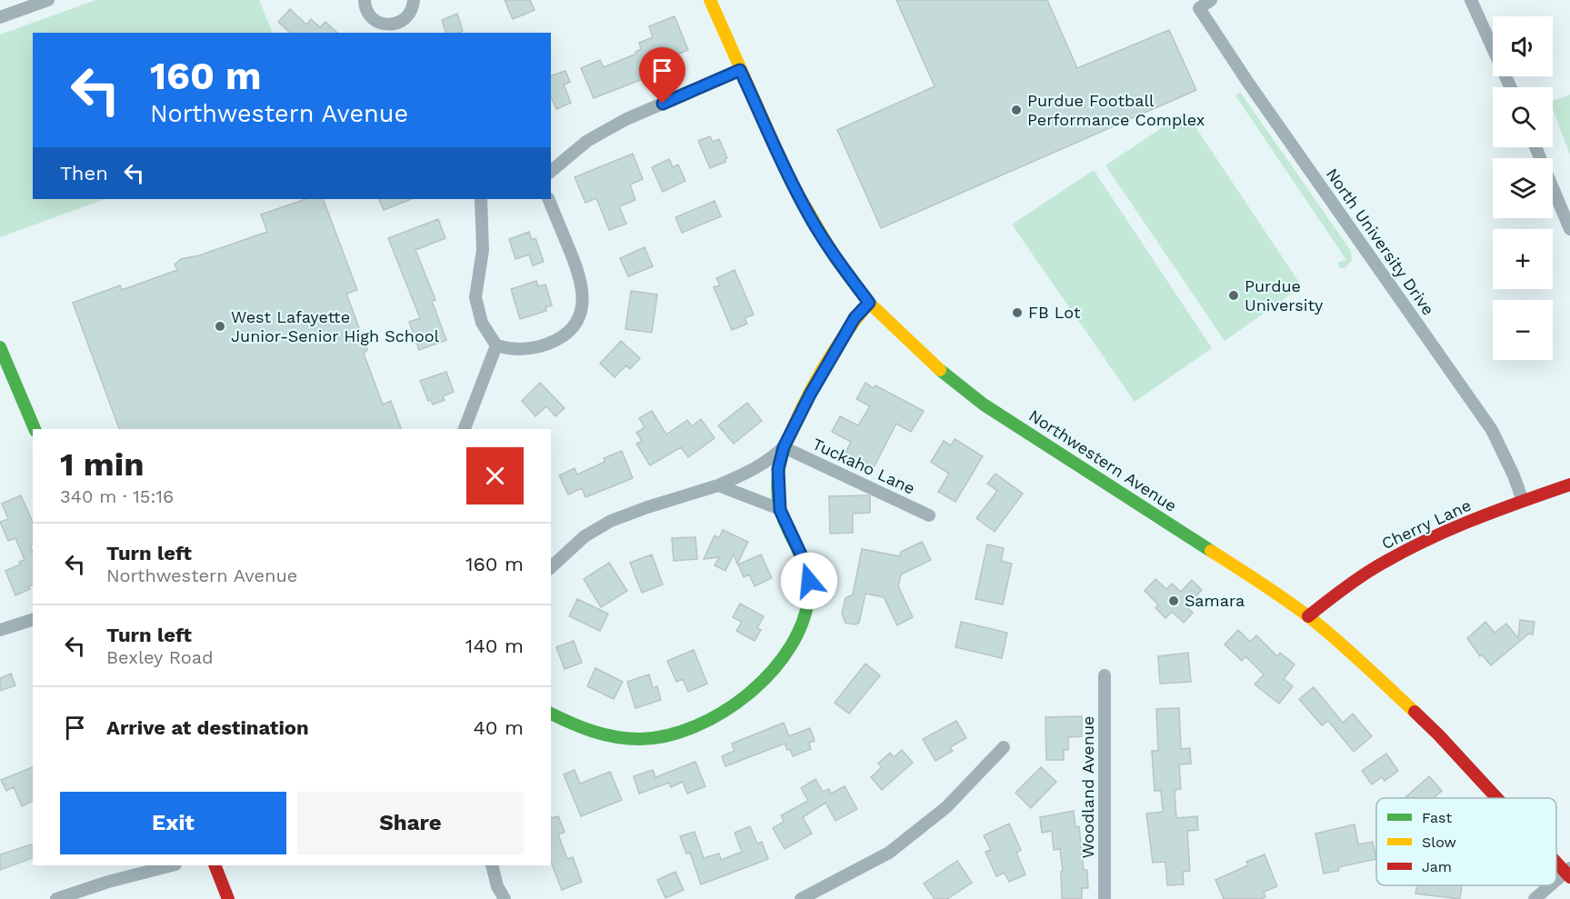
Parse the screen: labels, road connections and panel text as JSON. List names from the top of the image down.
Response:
{
  "streets": {
    "main road": ["Northwestern Avenue", "Cherry Lane"],
    "street": ["North University Drive", "Tuckaho Lane", "Woodland Avenue"]
  },
  "crossings": [
    ["North University Drive", "Cherry Lane"],
    ["Northwestern Avenue", "Cherry Lane"]
  ],
  "places": [
    "Purdue Football Performance Complex",
    "Purdue University",
    "FB Lot",
    "West Lafayette Junior-Senior High School",
    "Samara"
  ],
  "legend": ["Fast", "Slow", "Jam"],
  "page": {
    "map_buttons": ["+", "−"],
    "turn": ["160 m", "Northwestern Avenue"],
    "then": "Then",
    "heading": ["1 min", "340 m · 15:16"],
    "list": [
      {
        "name": "Turn left",
        "note": "Northwestern Avenue",
        "value": "160 m"
      },
      {
        "name": "Turn left",
        "note": "Bexley Road",
        "value": "140 m"
      },
      {
        "name": "Arrive at destination",
        "value": "40 m"
      }
    ],
    "buttons": ["Exit", "Share"]
  }
}
